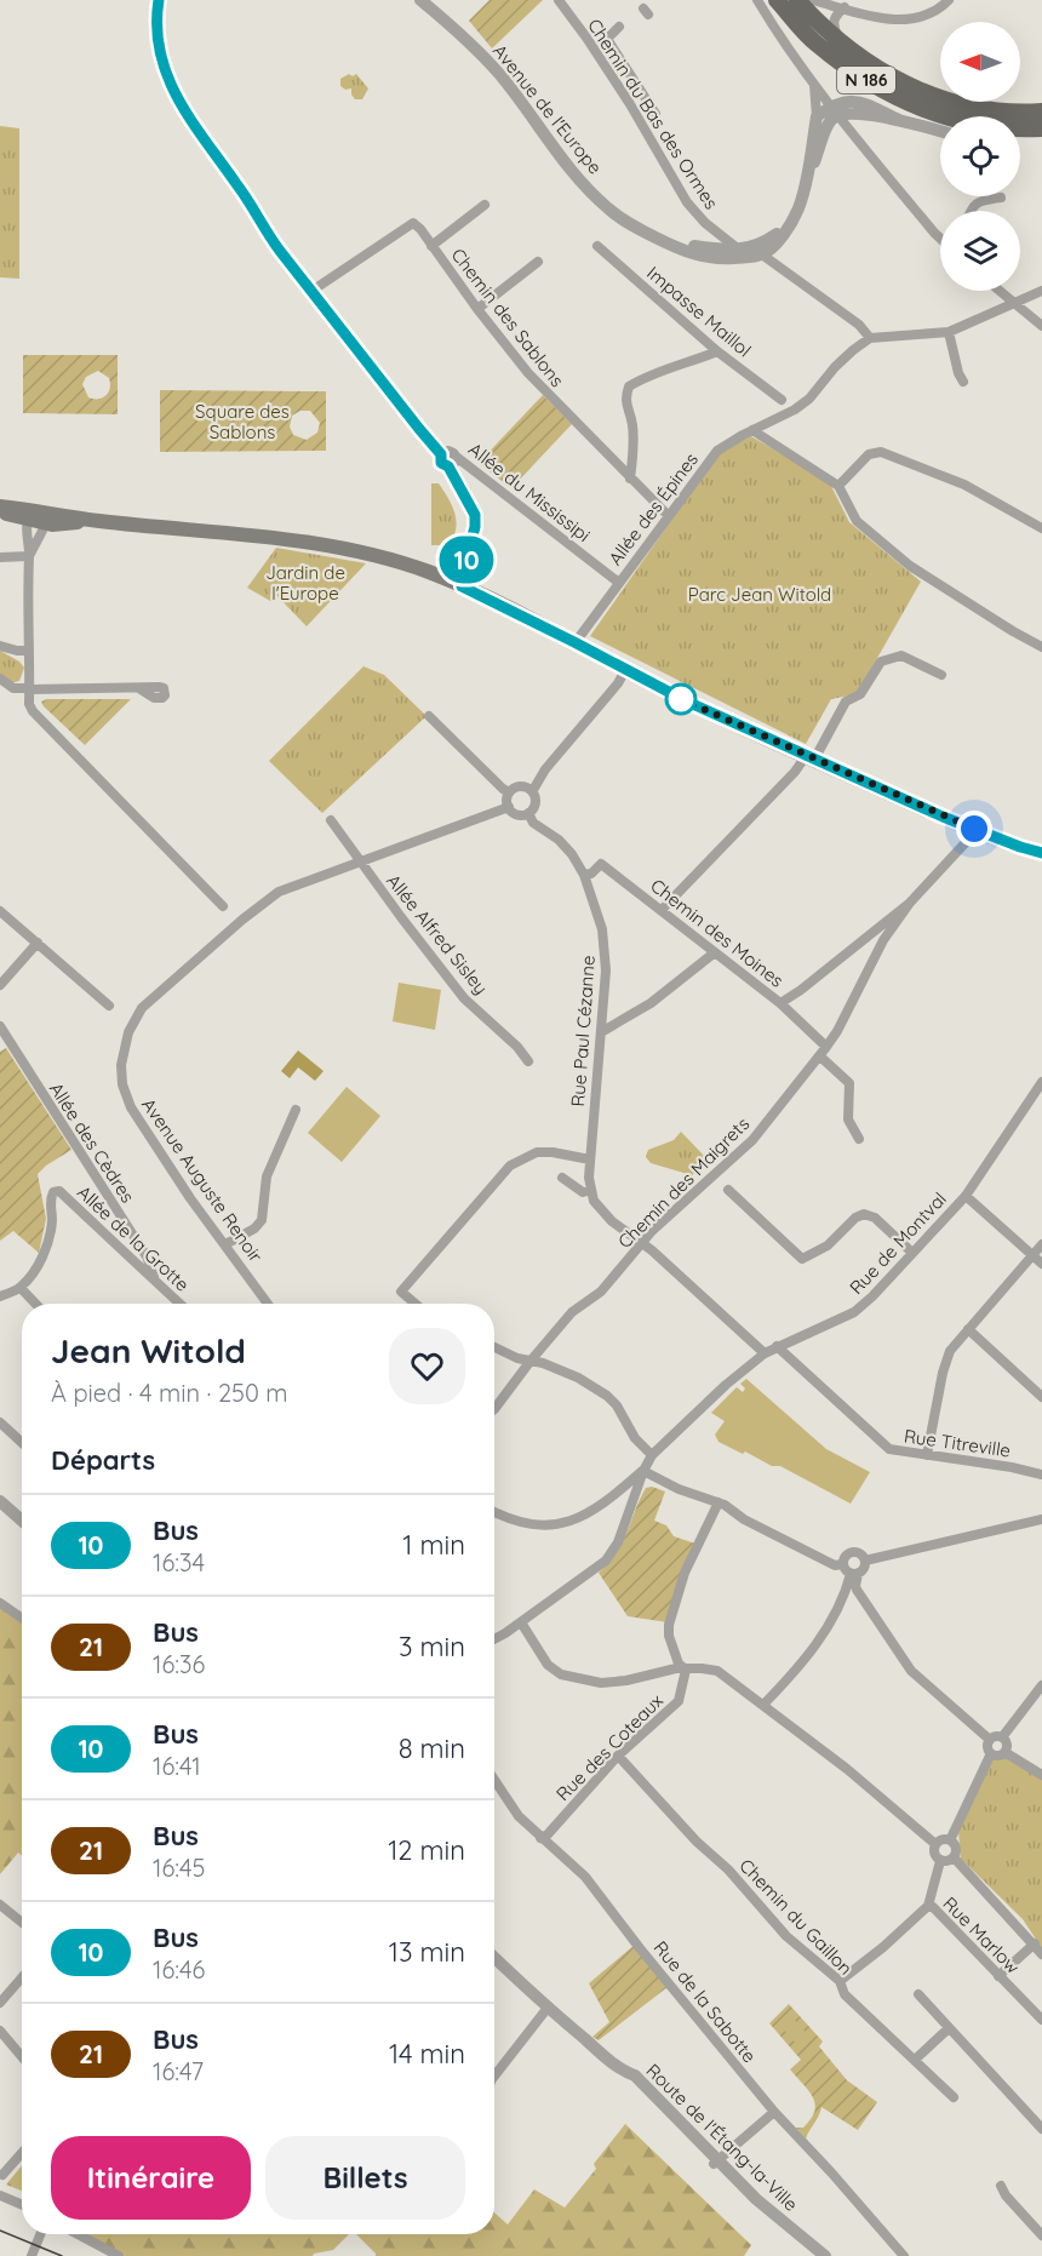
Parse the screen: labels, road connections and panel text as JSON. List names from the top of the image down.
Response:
{
  "streets": {
    "main road": ["N 186"],
    "street": [
      "Avenue de l'Europe",
      "Chemin du Bas des Ormes",
      "Impasse Maillol",
      "Chemin des Sablons",
      "Allée du Mississipi",
      "Allée des Épines",
      "Chemin des Moines",
      "Allée Alfred Sisley",
      "Rue Paul Cézanne",
      "Allée des Cèdres",
      "Avenue Auguste Renoir",
      "Chemin des Maigrets",
      "Allée de la Grotte",
      "Rue de Montval",
      "Rue Titreville",
      "Rue des Coteaux",
      "Chemin du Gaillon",
      "Rue Marlow",
      "Rue de la Sabotte",
      "Route de l'Étang-la-Ville"
    ]
  },
  "crossings": [
    ["Avenue de l'Europe", "Chemin du Bas des Ormes"],
    ["Chemin du Bas des Ormes", "Allée des Épines"],
    ["Chemin des Sablons", "Allée des Épines"],
    ["Allée du Mississipi", "Allée des Épines"],
    ["Chemin des Moines", "Rue Paul Cézanne"],
    ["Chemin des Moines", "Chemin des Maigrets"],
    ["Allée Alfred Sisley", "Avenue Auguste Renoir"],
    ["Rue Paul Cézanne", "Avenue Auguste Renoir"],
    ["Allée des Cèdres", "Allée de la Grotte"],
    ["Rue de Montval", "Rue Titreville"],
    ["Rue des Coteaux", "Chemin du Gaillon"],
    ["Rue des Coteaux", "Rue de la Sabotte"]
  ],
  "parks": ["Square des Sablons", "Jardin de l'Europe", "Parc Jean Witold"],
  "lines": ["bus line 10"],
  "north": "left",
  "page": {
    "on_map": "10",
    "heading": [
      ["Jean Witold", "À pied · 4 min · 250 m"],
      "Départs"
    ],
    "list": [
      {
        "mark": "10",
        "name": "Bus",
        "note": "16:34",
        "value": "1 min"
      },
      {
        "mark": "21",
        "name": "Bus",
        "note": "16:36",
        "value": "3 min"
      },
      {
        "mark": "10",
        "name": "Bus",
        "note": "16:41",
        "value": "8 min"
      },
      {
        "mark": "21",
        "name": "Bus",
        "note": "16:45",
        "value": "12 min"
      },
      {
        "mark": "10",
        "name": "Bus",
        "note": "16:46",
        "value": "13 min"
      },
      {
        "mark": "21",
        "name": "Bus",
        "note": "16:47",
        "value": "14 min"
      }
    ],
    "buttons": ["Itinéraire", "Billets"]
  }
}
